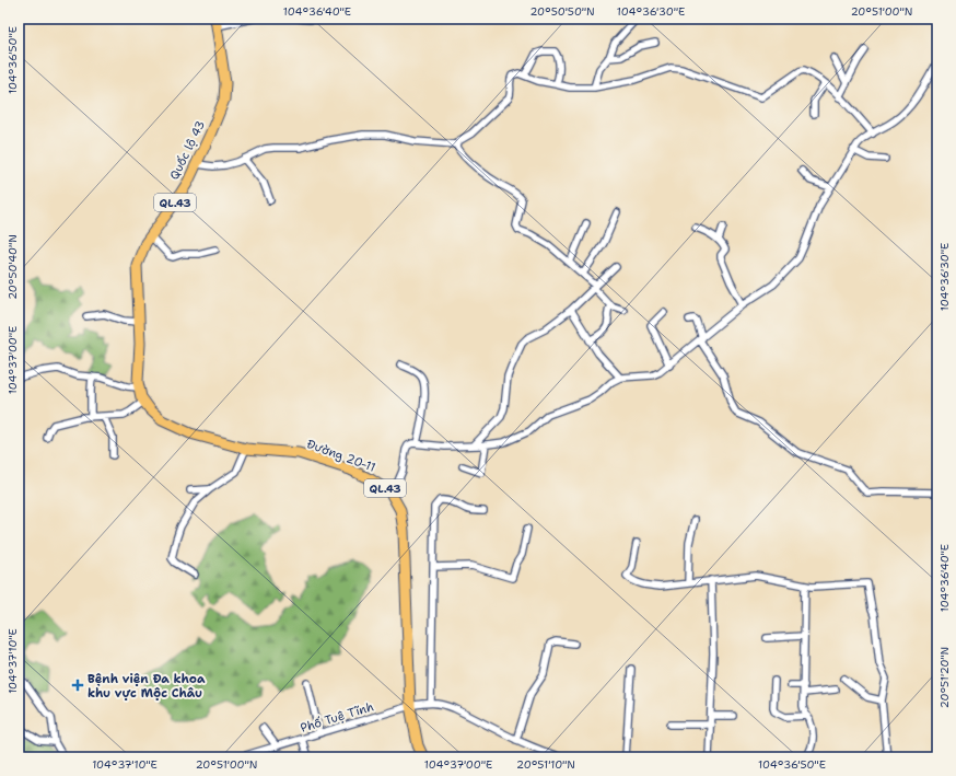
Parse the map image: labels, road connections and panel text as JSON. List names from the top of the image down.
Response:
{
  "streets": {
    "highway": ["Quốc lộ 43", "QL.43", "Đường 20-11"],
    "street": ["Phố Tuệ Tĩnh"]
  },
  "crossings": [
    ["Quốc lộ 43", "Đường 20-11"],
    ["Đường 20-11", "Phố Tuệ Tĩnh"]
  ],
  "places": {
    "health": ["Bệnh viện Đa khoa khu vực Mộc Châu"]
  },
  "coordinates": [
    "104°36'40\"E",
    "20°50'50\"N",
    "104°36'30\"E",
    "20°51'00\"N",
    "104°36'50\"E",
    "20°50'40\"N",
    "104°37'00\"E",
    "104°37'10\"E",
    "20°51'20\"N",
    "20°51'10\"N"
  ]
}
